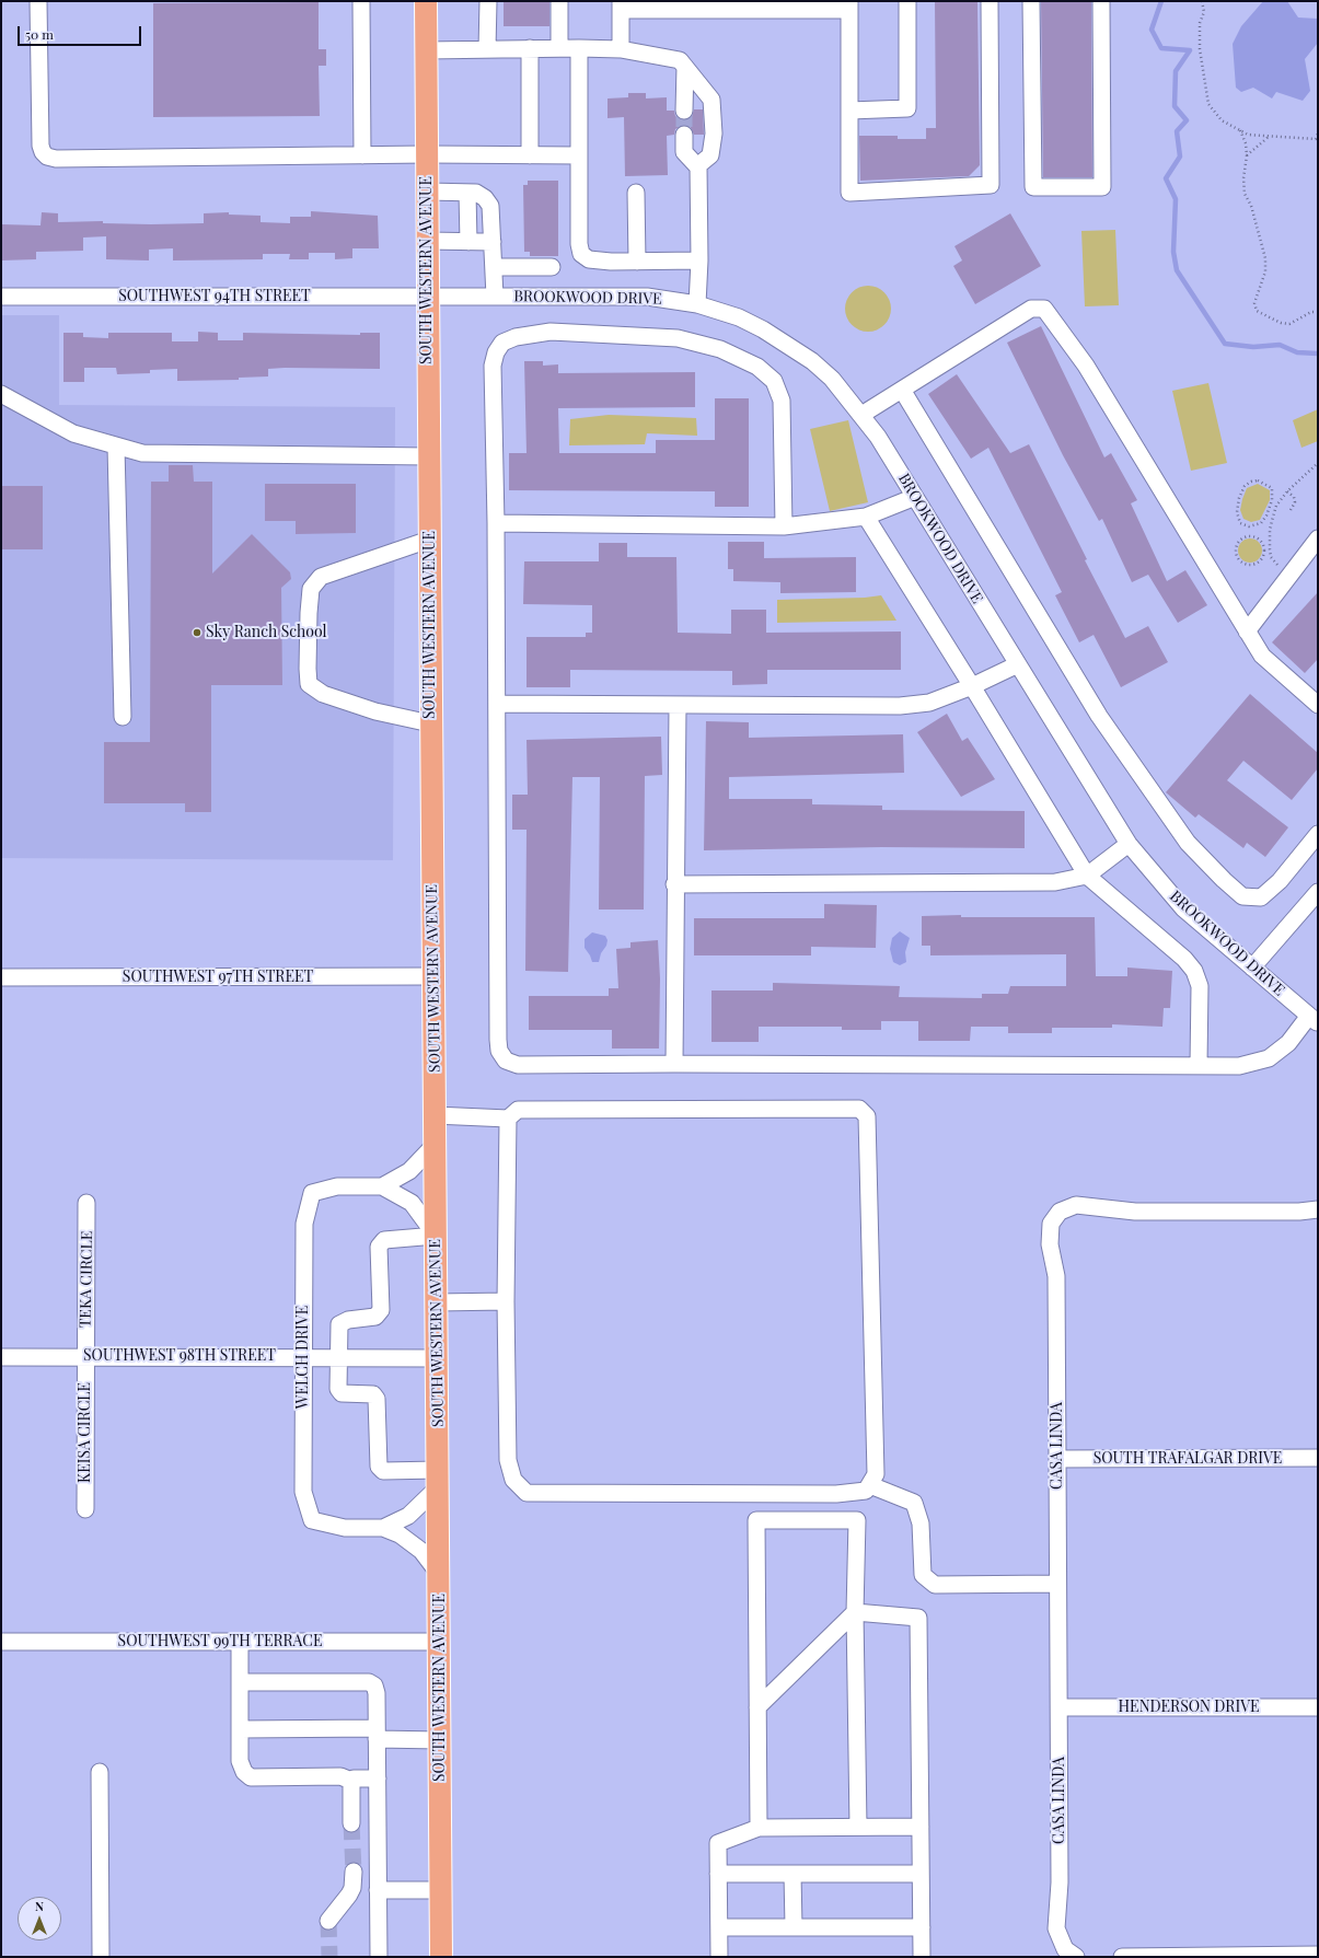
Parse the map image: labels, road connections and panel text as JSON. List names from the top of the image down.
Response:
{
  "streets": {
    "main road": ["SOUTH WESTERN AVENUE"],
    "street": [
      "SOUTHWEST 94TH STREET",
      "BROOKWOOD DRIVE",
      "SOUTHWEST 97TH STREET",
      "TEKA CIRCLE",
      "SOUTHWEST 98TH STREET",
      "WELCH DRIVE",
      "KEISA CIRCLE",
      "CASA LINDA",
      "SOUTH TRAFALGAR DRIVE",
      "SOUTHWEST 99TH TERRACE",
      "HENDERSON DRIVE"
    ]
  },
  "crossings": [
    ["SOUTH WESTERN AVENUE", "SOUTHWEST 94TH STREET"],
    ["SOUTH WESTERN AVENUE", "BROOKWOOD DRIVE"],
    ["SOUTH WESTERN AVENUE", "SOUTHWEST 97TH STREET"],
    ["SOUTH WESTERN AVENUE", "SOUTHWEST 98TH STREET"],
    ["SOUTH WESTERN AVENUE", "WELCH DRIVE"],
    ["SOUTH WESTERN AVENUE", "SOUTHWEST 99TH TERRACE"],
    ["SOUTHWEST 94TH STREET", "BROOKWOOD DRIVE"],
    ["TEKA CIRCLE", "SOUTHWEST 98TH STREET"],
    ["TEKA CIRCLE", "KEISA CIRCLE"],
    ["SOUTHWEST 98TH STREET", "WELCH DRIVE"],
    ["SOUTHWEST 98TH STREET", "KEISA CIRCLE"],
    ["CASA LINDA", "SOUTH TRAFALGAR DRIVE"],
    ["CASA LINDA", "HENDERSON DRIVE"]
  ],
  "places": ["Sky Ranch School"],
  "scale_bar": "50 m",
  "north": "top"
}
